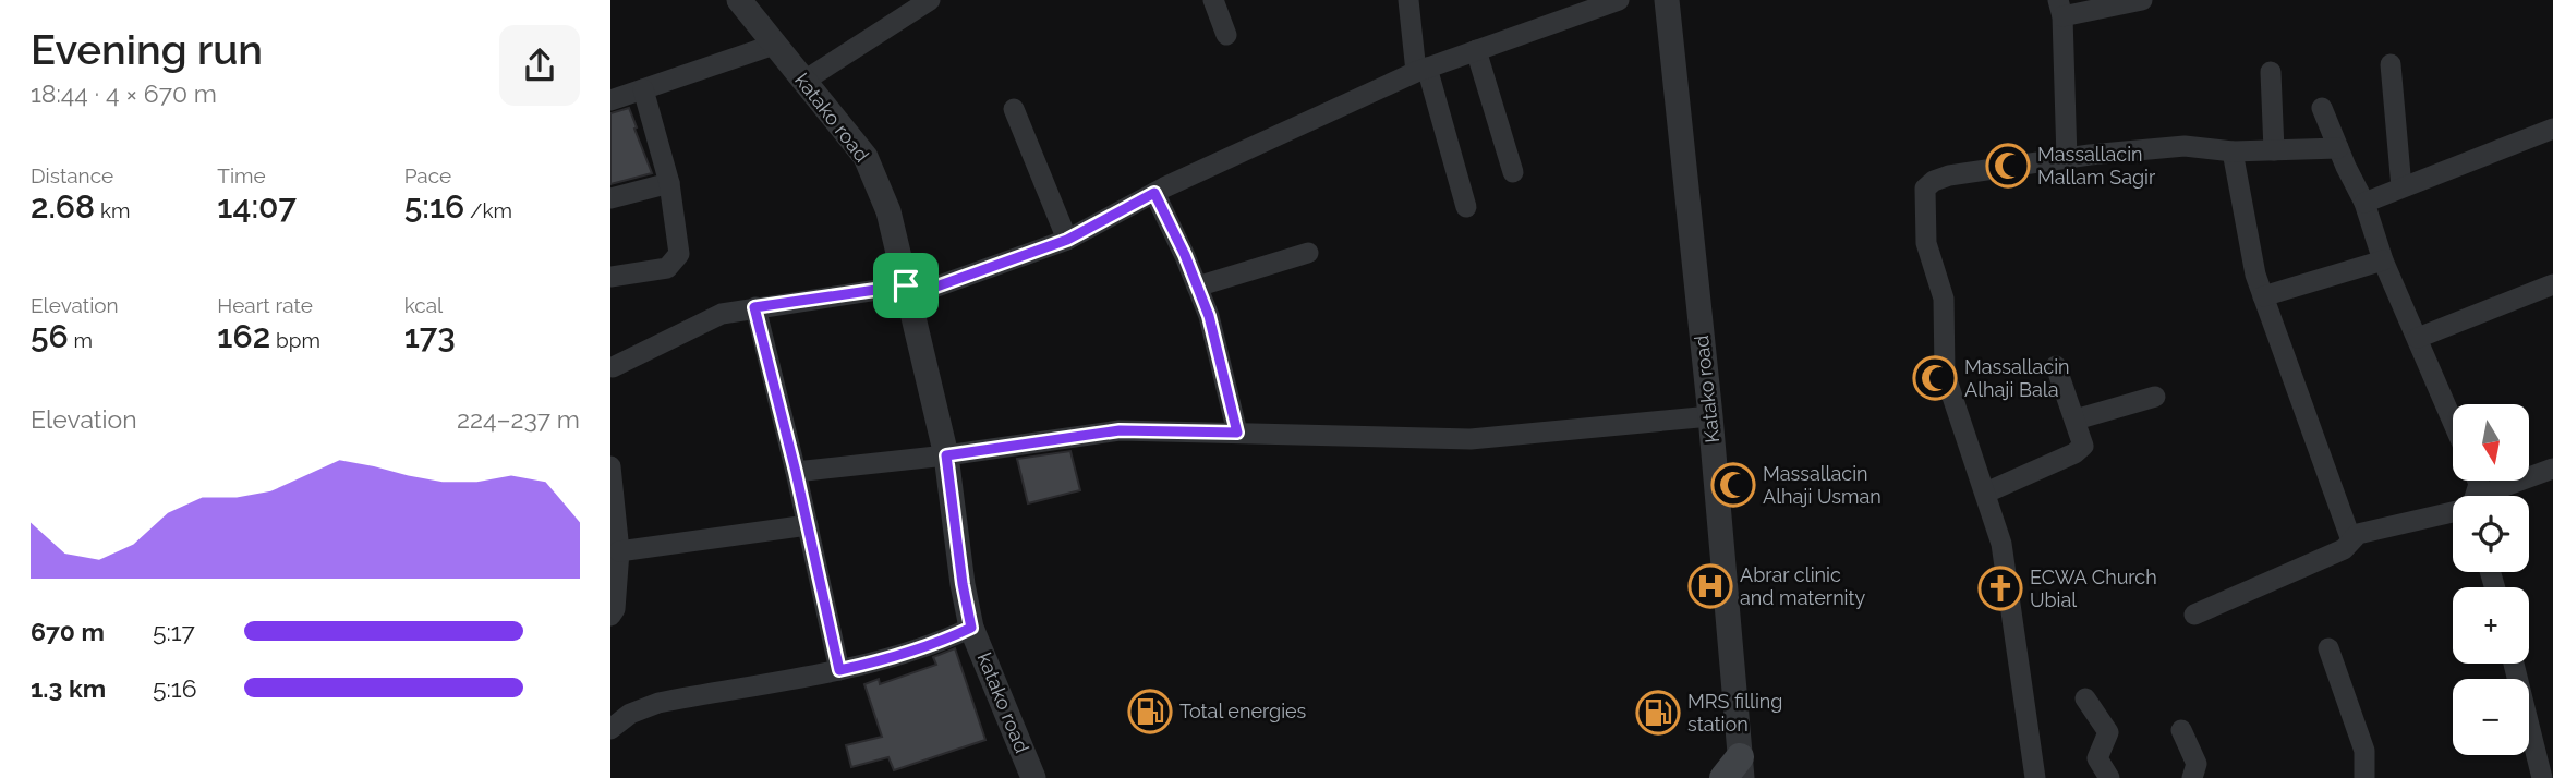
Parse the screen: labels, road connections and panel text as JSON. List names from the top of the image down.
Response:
{
  "streets": {
    "street": ["katako road", "Katako road"]
  },
  "places": {
    "mosque": ["Massallacin Mallam Sagir", "Massallacin Alhaji Bala", "Massallacin Alhaji Usman"],
    "hospital": ["Abrar clinic and maternity"],
    "church": ["ECWA Church Ubial"],
    "fuel station": ["Total energies", "MRS filling station"]
  },
  "north": "bottom",
  "page": {
    "heading": ["Evening run", "18:44 · 4 × 670 m"],
    "stats": [
      ["Distance", "2.68 km"],
      ["Time", "14:07"],
      ["Pace", "5:16 /km"],
      ["Elevation", "56 m"],
      ["Heart rate", "162 bpm"],
      ["kcal", "173"]
    ],
    "chart": ["Elevation", "224–237 m"],
    "map_buttons": ["+", "−"],
    "list": [
      {
        "name": "670 m",
        "note": "5:17"
      },
      {
        "name": "1.3 km",
        "note": "5:16"
      }
    ]
  }
}
